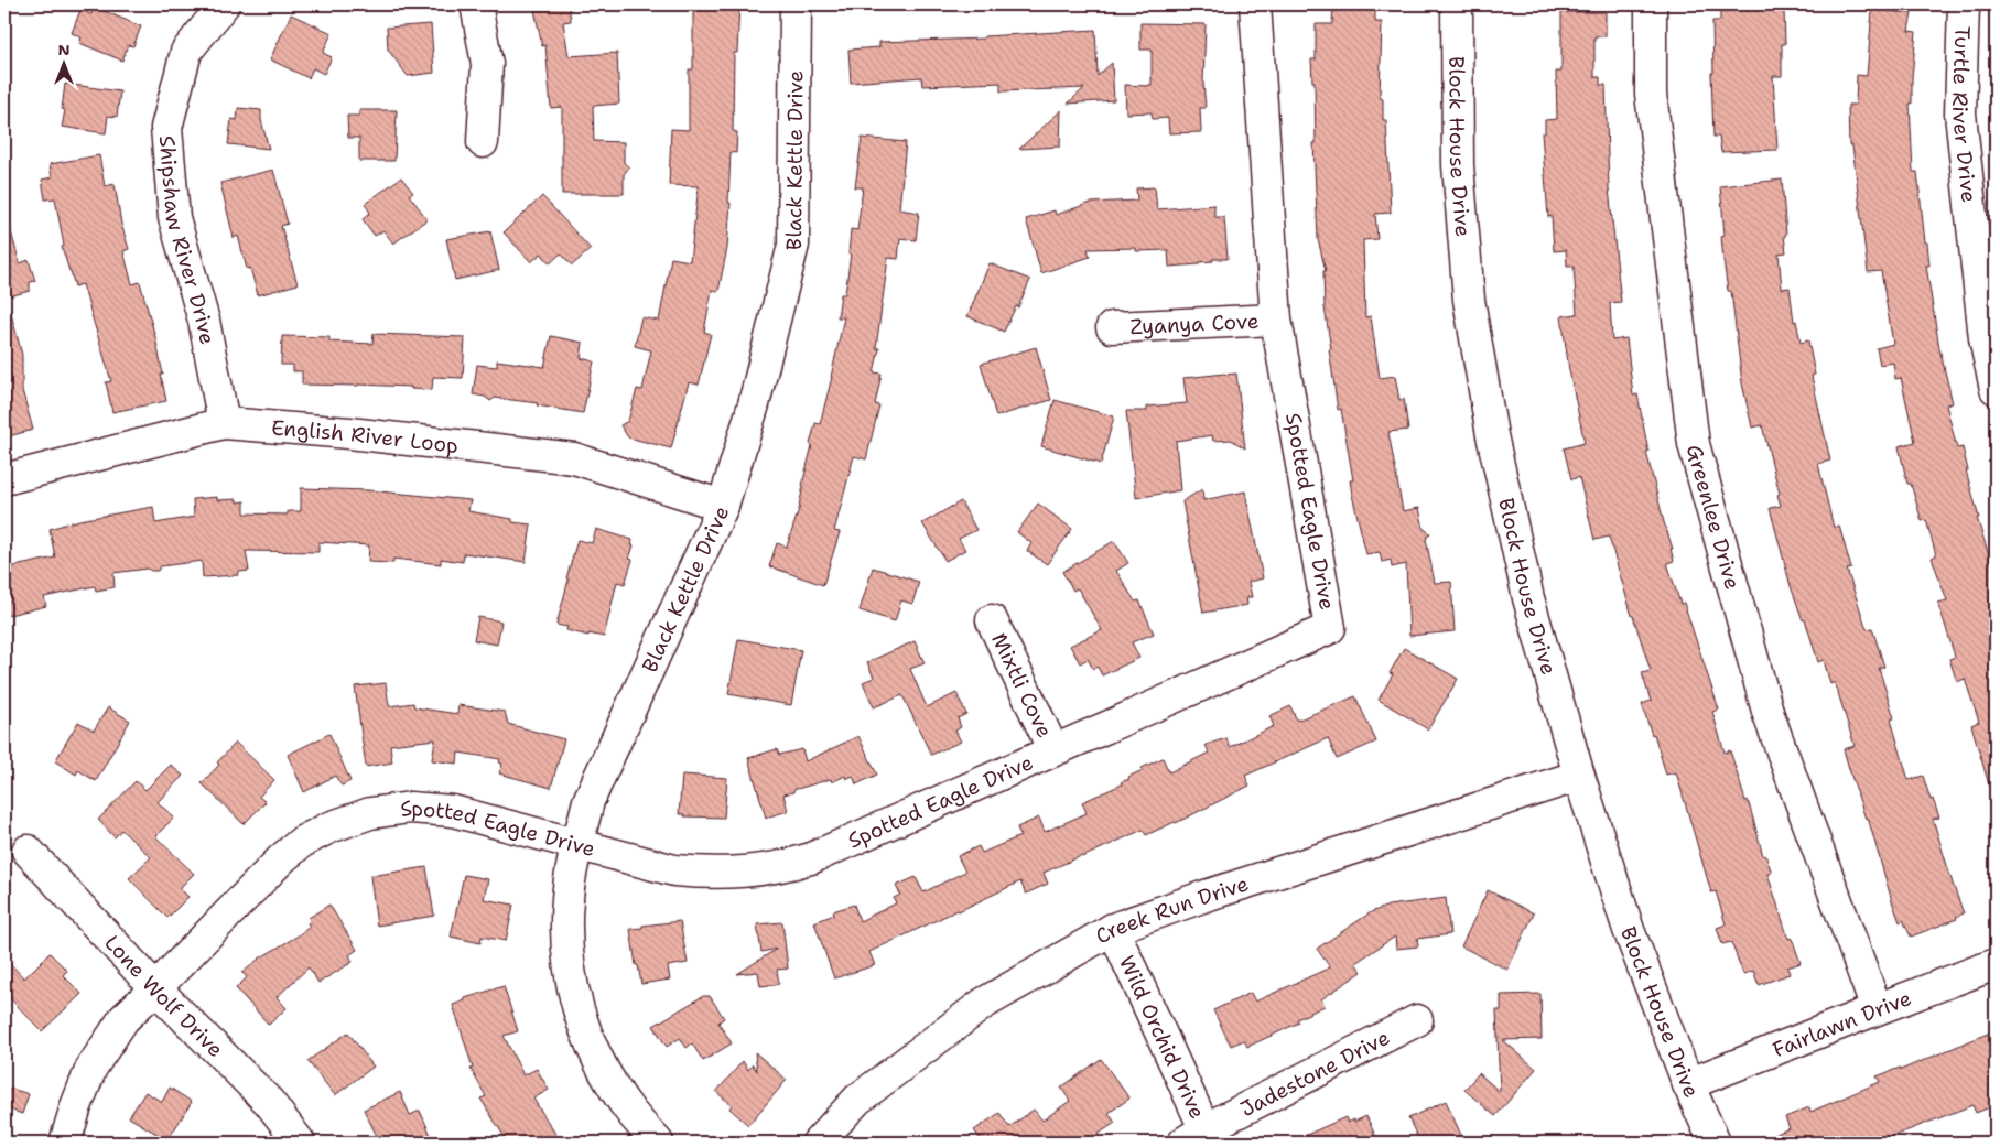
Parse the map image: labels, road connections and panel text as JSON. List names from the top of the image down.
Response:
{
  "streets": {
    "street": [
      "Turtle River Drive",
      "Block House Drive",
      "Black Kettle Drive",
      "Shipshaw River Drive",
      "Zyanya Cove",
      "English River Loop",
      "Spotted Eagle Drive",
      "Greenlee Drive",
      "Mixtli Cove",
      "Creek Run Drive",
      "Lone Wolf Drive",
      "Fairlawn Drive",
      "Wild Orchid Drive",
      "Jadestone Drive"
    ]
  },
  "crossings": [
    ["Block House Drive", "Creek Run Drive"],
    ["Block House Drive", "Fairlawn Drive"],
    ["Black Kettle Drive", "English River Loop"],
    ["Black Kettle Drive", "Spotted Eagle Drive"],
    ["Shipshaw River Drive", "English River Loop"],
    ["Zyanya Cove", "Spotted Eagle Drive"],
    ["Spotted Eagle Drive", "Mixtli Cove"],
    ["Spotted Eagle Drive", "Lone Wolf Drive"],
    ["Greenlee Drive", "Fairlawn Drive"],
    ["Creek Run Drive", "Wild Orchid Drive"],
    ["Wild Orchid Drive", "Jadestone Drive"]
  ],
  "north": "top"
}
